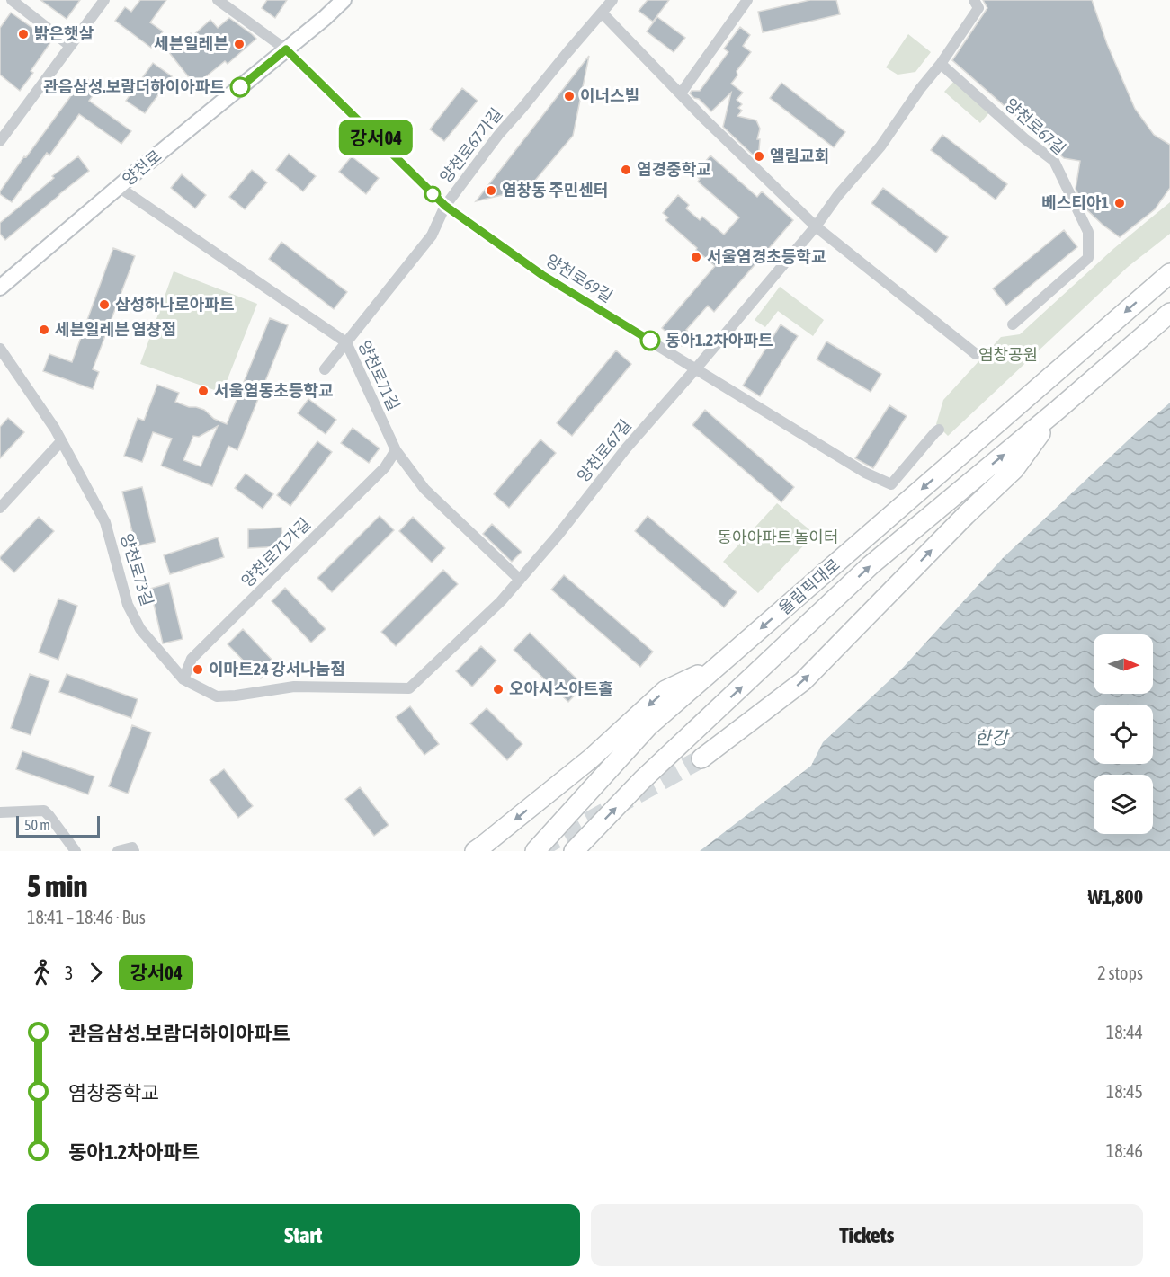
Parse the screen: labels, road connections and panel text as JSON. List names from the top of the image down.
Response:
{
  "streets": {
    "highway": ["올림픽대로"],
    "main road": ["양천로"],
    "street": [
      "양천로67길",
      "양천로67가길",
      "양천로69길",
      "양천로71길",
      "양천로71가길",
      "양천로73길"
    ]
  },
  "crossings": [
    ["양천로67길", "양천로69길"],
    ["양천로67길", "양천로71길"],
    ["양천로67길", "양천로73길"],
    ["양천로67가길", "양천로69길"],
    ["양천로67가길", "양천로71길"],
    ["양천로", "양천로69길"],
    ["양천로", "양천로71길"],
    ["양천로71길", "양천로71가길"],
    ["양천로71가길", "양천로73길"]
  ],
  "water": ["한강"],
  "parks": ["염창공원", "동아아파트 놀이터"],
  "places": [
    "밝은햇살",
    "세븐일레븐",
    "관음삼성.보람더하이아파트",
    "이너스빌",
    "엘림교회",
    "염경중학교",
    "염창동 주민센터",
    "베스티아1",
    "서울염경초등학교",
    "삼성하나로아파트",
    "세븐일레븐 염창점",
    "동아1.2차아파트",
    "서울염동초등학교",
    "이마트24 강서나눔점",
    "오아시스아트홀"
  ],
  "lines": ["bus line 강서04"],
  "scale_bar": "50 m",
  "north": "right",
  "page": {
    "on_map": "강서04",
    "scale": "50 m",
    "heading": ["5 min", "18:41 – 18:46 · Bus", "₩1,800"],
    "legs": ["3", "강서04", "2 stops"],
    "list": [
      {
        "name": "관음삼성.보람더하이아파트",
        "value": "18:44"
      },
      {
        "name": "염창중학교",
        "value": "18:45"
      },
      {
        "name": "동아1.2차아파트",
        "value": "18:46"
      }
    ],
    "buttons": ["Start", "Tickets"]
  }
}
